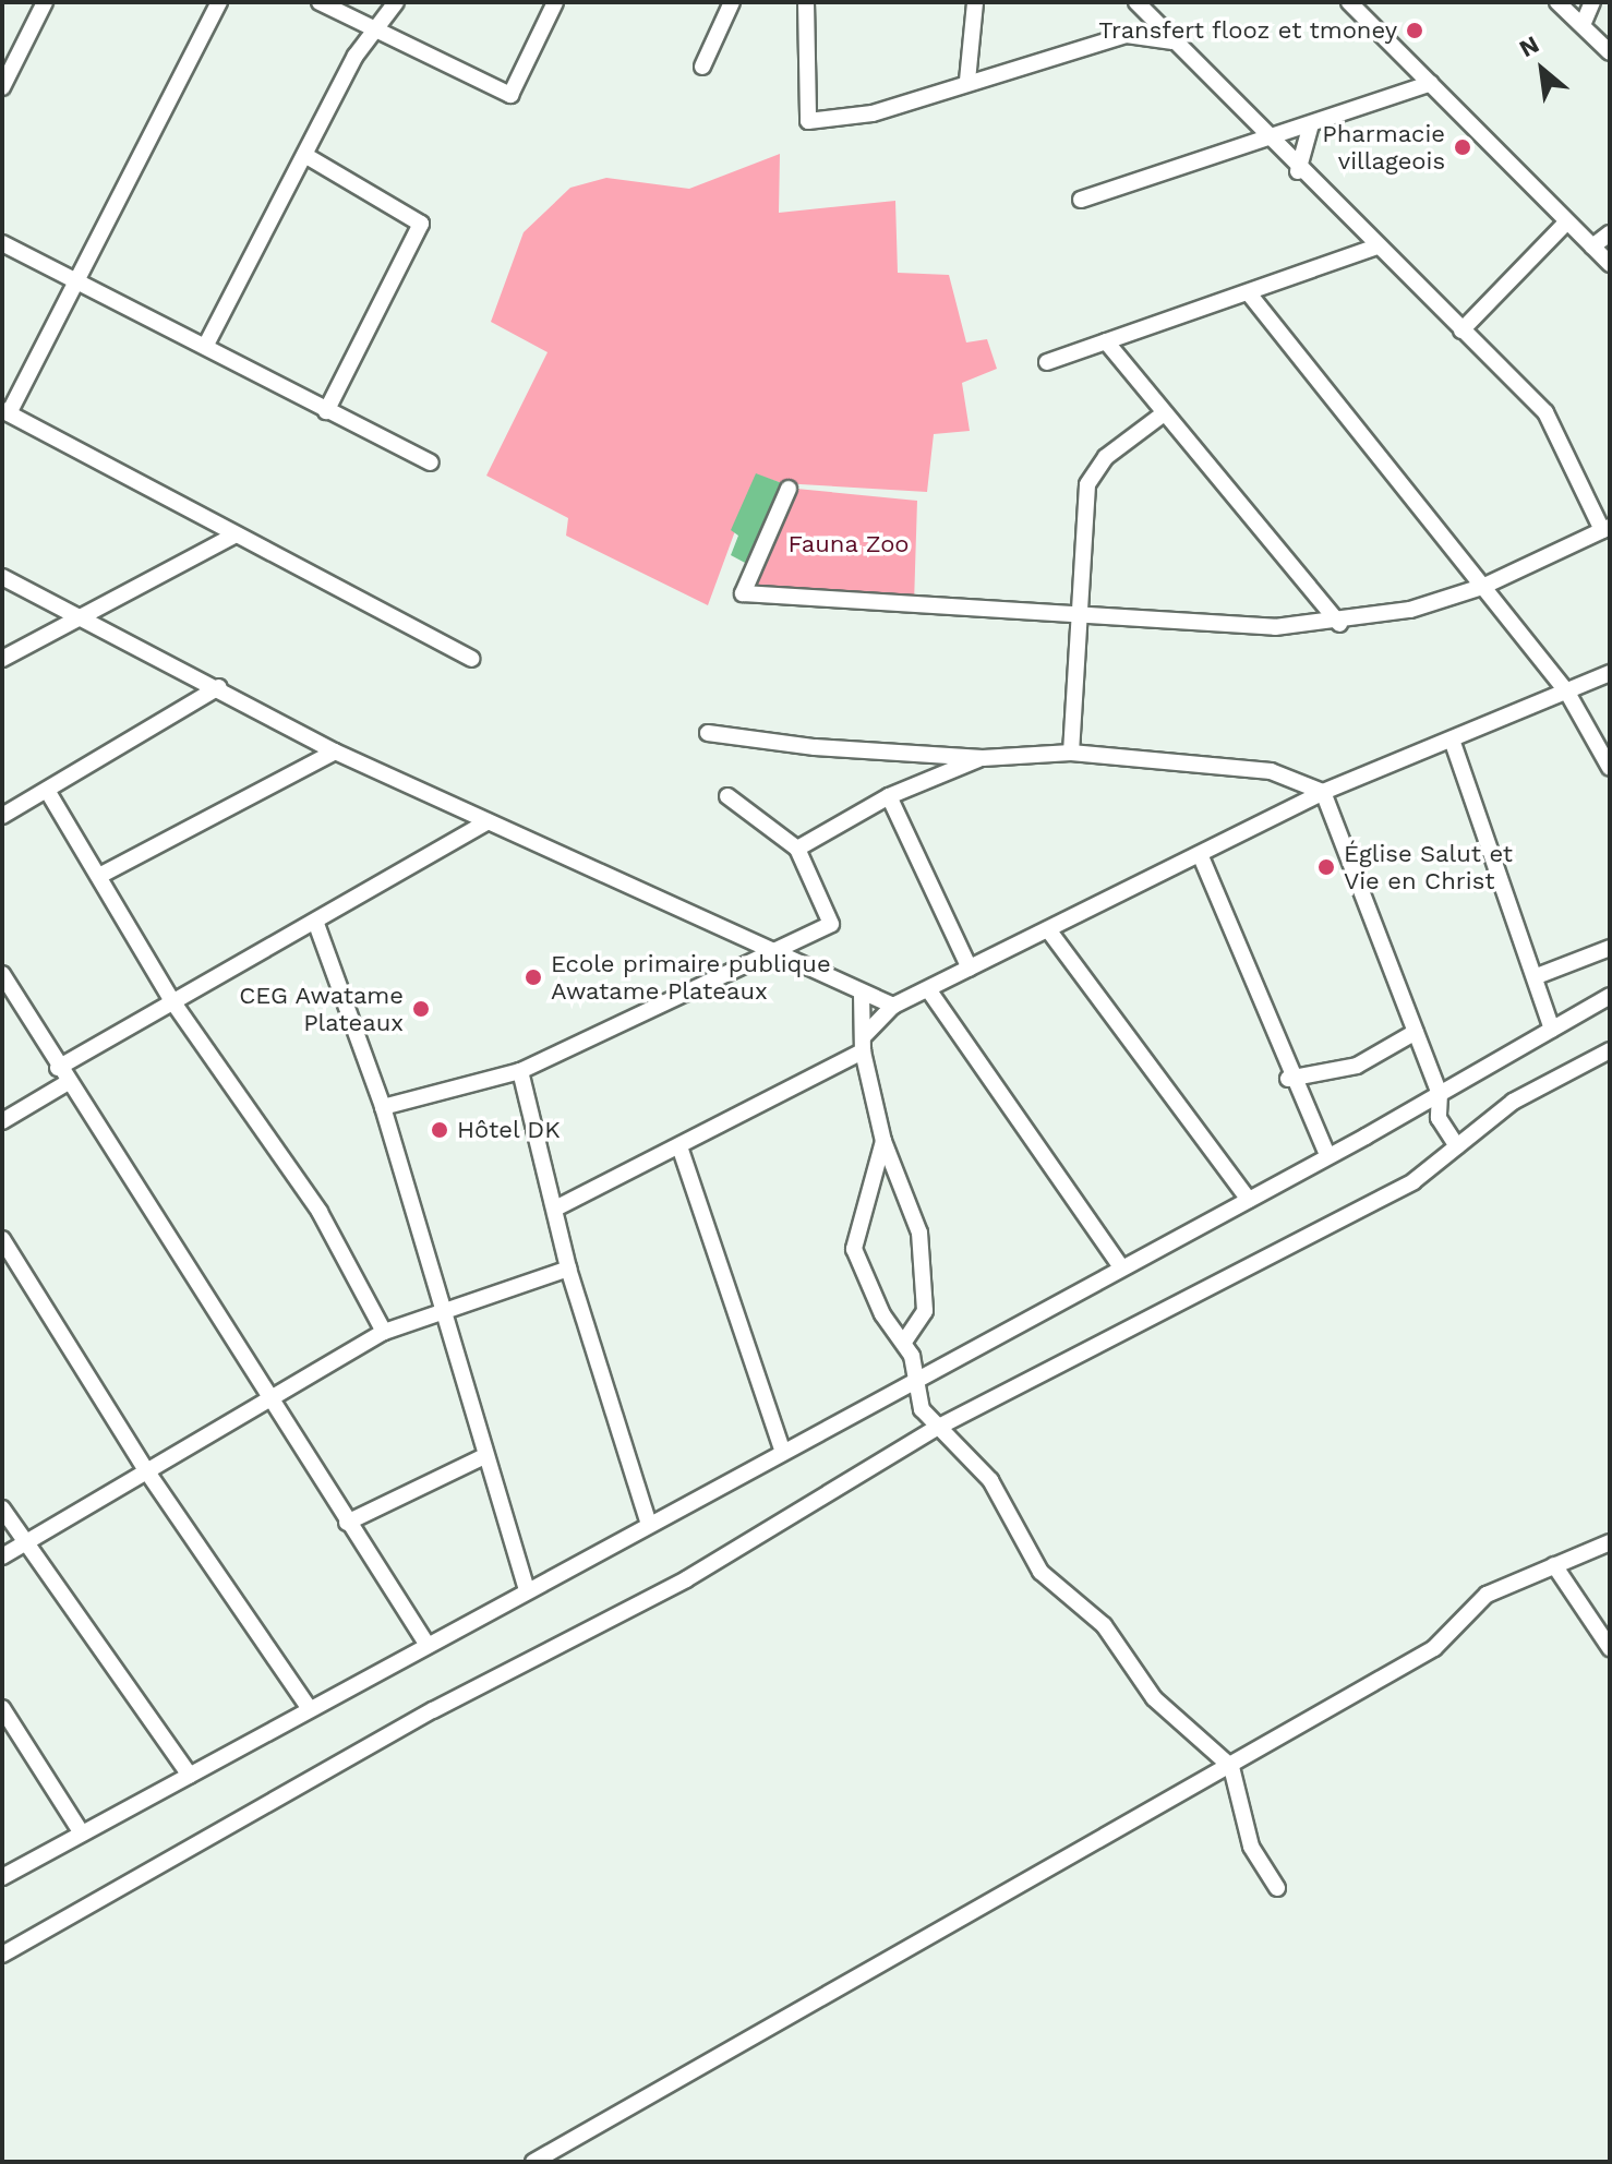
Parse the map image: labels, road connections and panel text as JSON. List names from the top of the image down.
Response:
{
  "parks": ["Fauna Zoo"],
  "places": [
    "Transfert flooz et tmoney",
    "Pharmacie villageois",
    "Église Salut et Vie en Christ",
    "Ecole primaire publique Awatame Plateaux",
    "CEG Awatame Plateaux",
    "Hôtel DK"
  ],
  "north": "top left"
}
